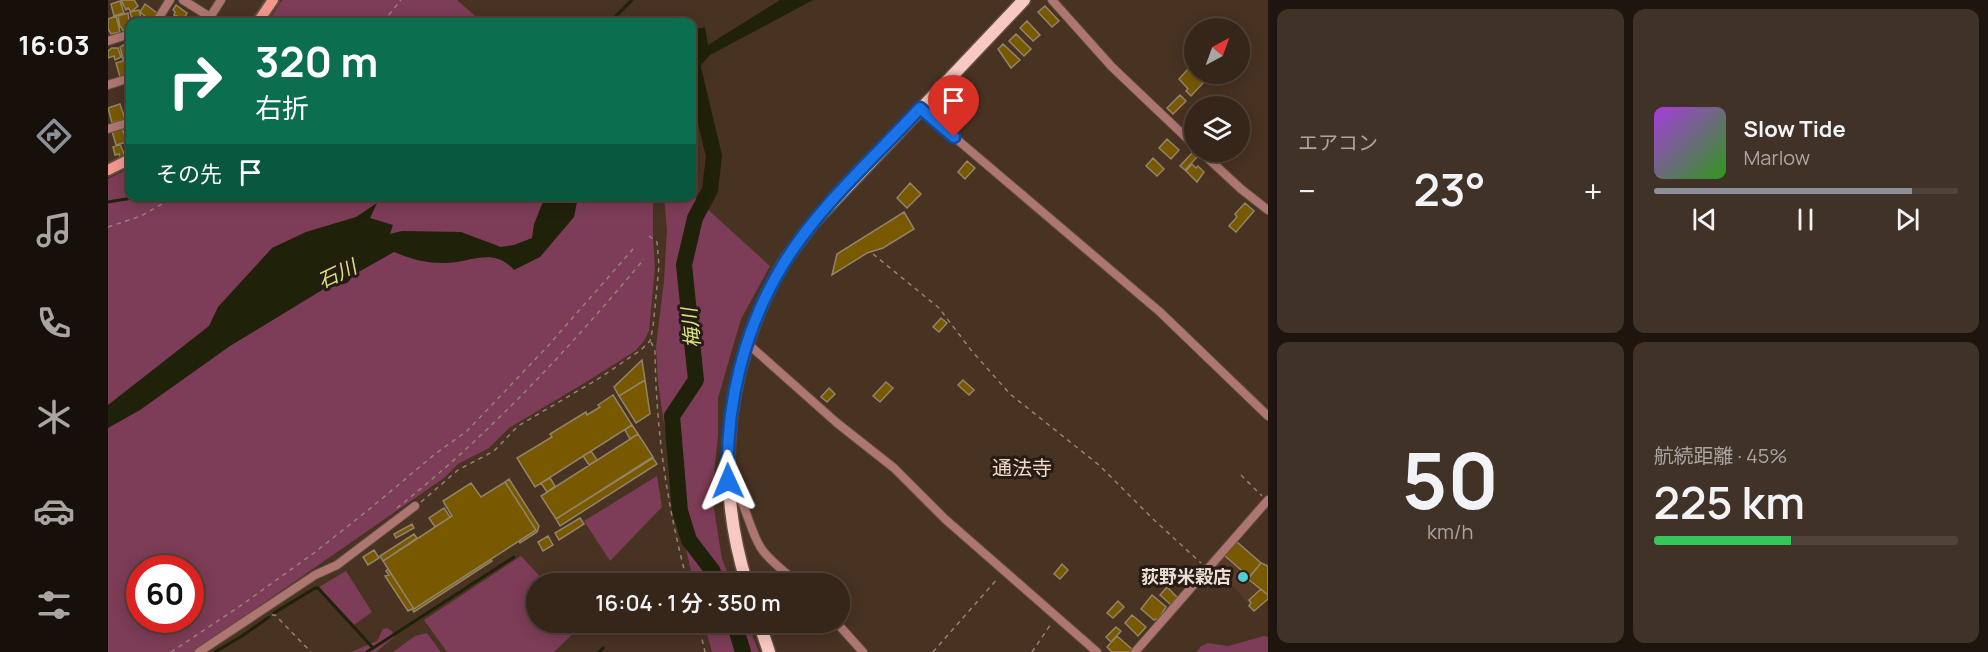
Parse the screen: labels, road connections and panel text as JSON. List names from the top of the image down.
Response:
{
  "districts": ["通法寺"],
  "water": ["石川", "梅川"],
  "places": ["荻野米穀店"],
  "north": "top right",
  "page": {
    "tabs": "16:03",
    "tile": [
      "エアコン",
      ["50", "km/h"],
      ["航続距離 · 45%", "225 km"]
    ],
    "turn": ["320 m", "右折"],
    "song": ["Slow Tide", "Marlow"],
    "then": "その先",
    "heat": ["−", "23°", "+"],
    "limit": "60",
    "trip": "16:04 · 1 分 · 350 m"
  }
}
